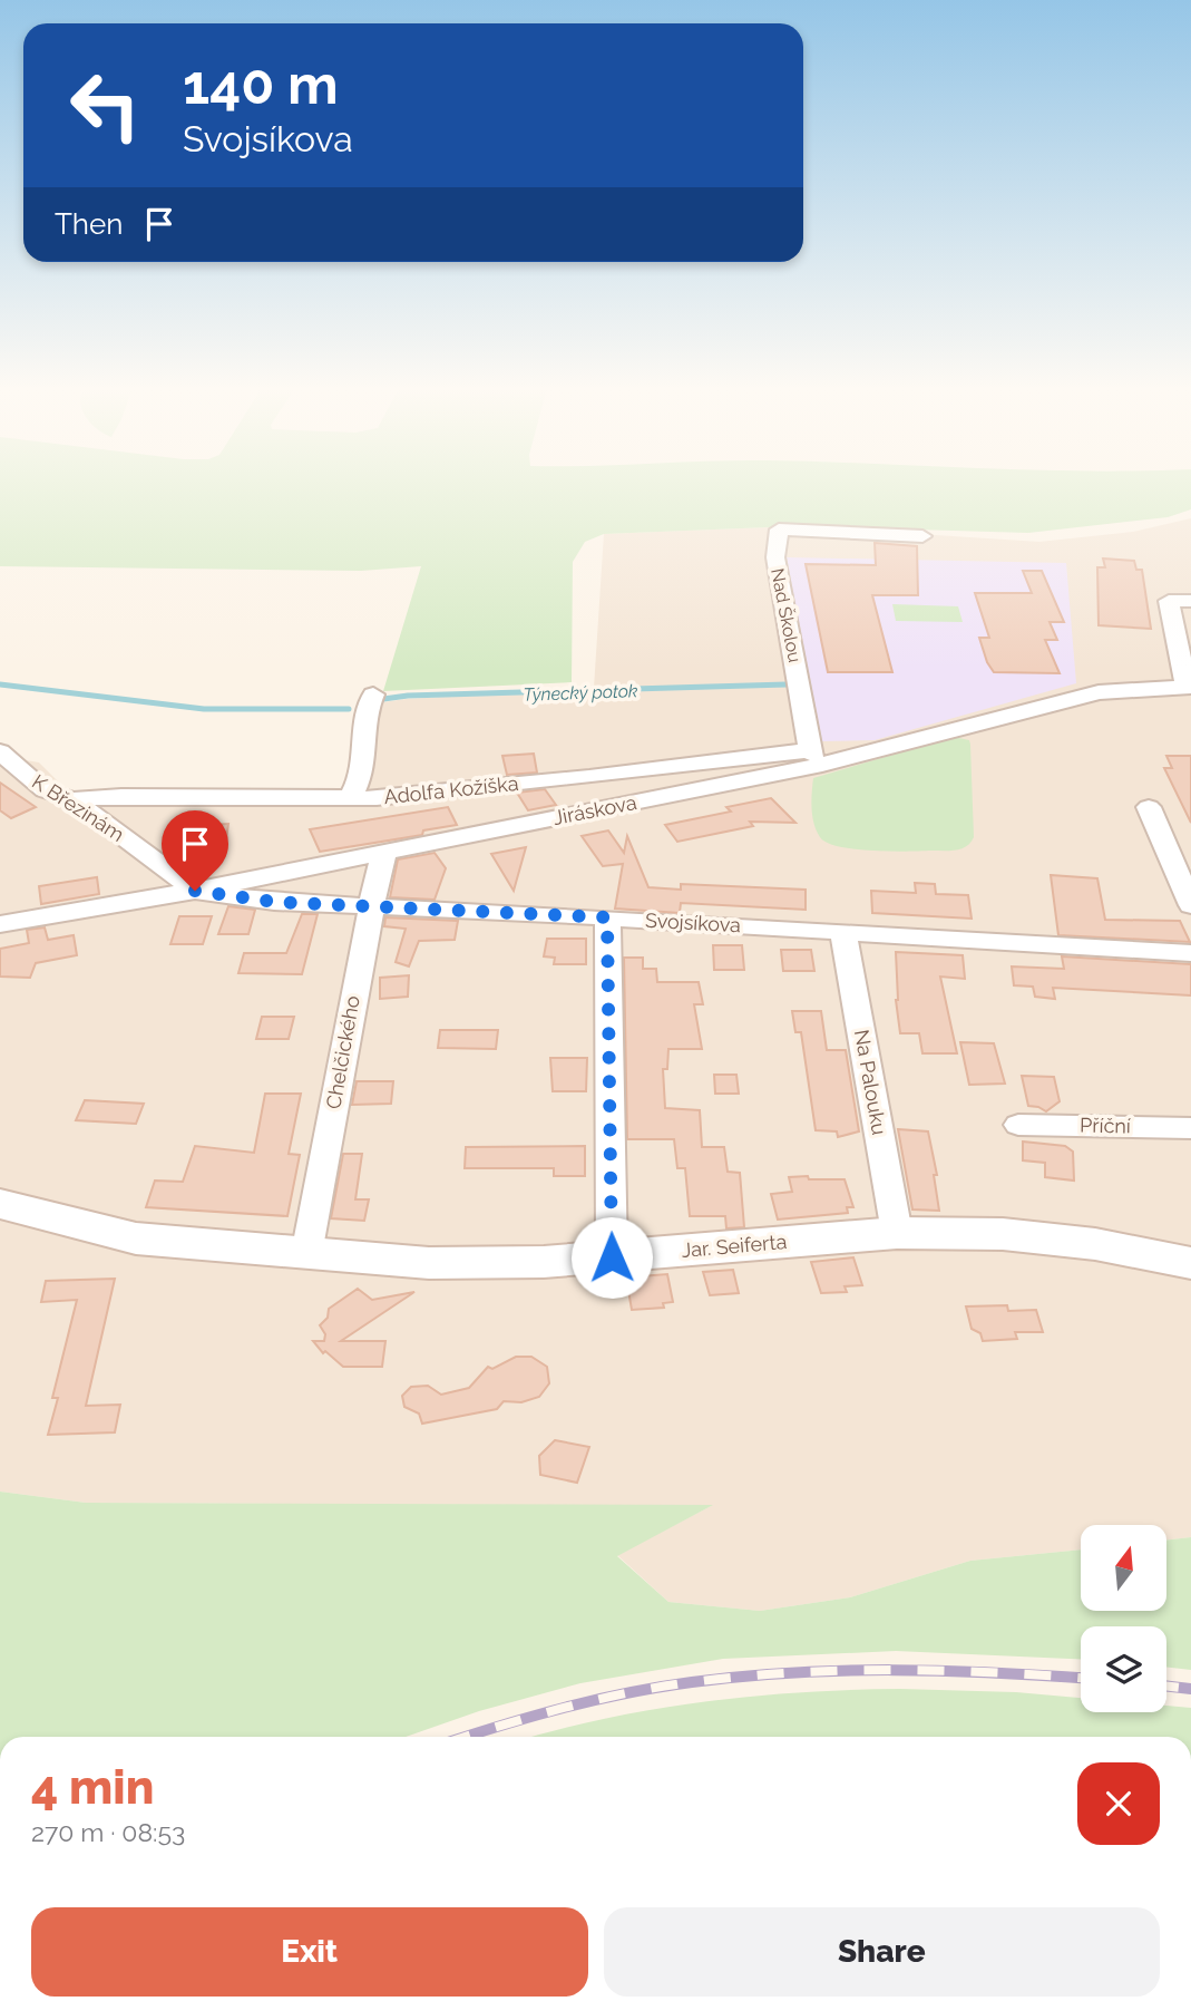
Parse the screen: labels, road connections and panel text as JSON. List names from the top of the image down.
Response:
{
  "streets": {
    "street": [
      "Nad Školou",
      "Adolfa Kožíška",
      "K Březinám",
      "Jiráskova",
      "Svojsíkova",
      "Chelčického",
      "Na Palouku",
      "Příční",
      "Jar. Seiferta"
    ]
  },
  "crossings": [
    ["Nad Školou", "Adolfa Kožíška"],
    ["Nad Školou", "Jiráskova"],
    ["Adolfa Kožíška", "K Březinám"],
    ["Adolfa Kožíška", "Jiráskova"],
    ["K Březinám", "Jiráskova"],
    ["K Březinám", "Svojsíkova"],
    ["Jiráskova", "Svojsíkova"],
    ["Jiráskova", "Chelčického"],
    ["Svojsíkova", "Chelčického"],
    ["Svojsíkova", "Na Palouku"],
    ["Chelčického", "Jar. Seiferta"],
    ["Na Palouku", "Jar. Seiferta"]
  ],
  "water": ["Týnecký potok"],
  "north": "top",
  "page": {
    "turn": ["140 m", "Svojsíkova"],
    "then": "Then",
    "heading": ["4 min", "270 m · 08:53"],
    "buttons": ["Exit", "Share"]
  }
}
